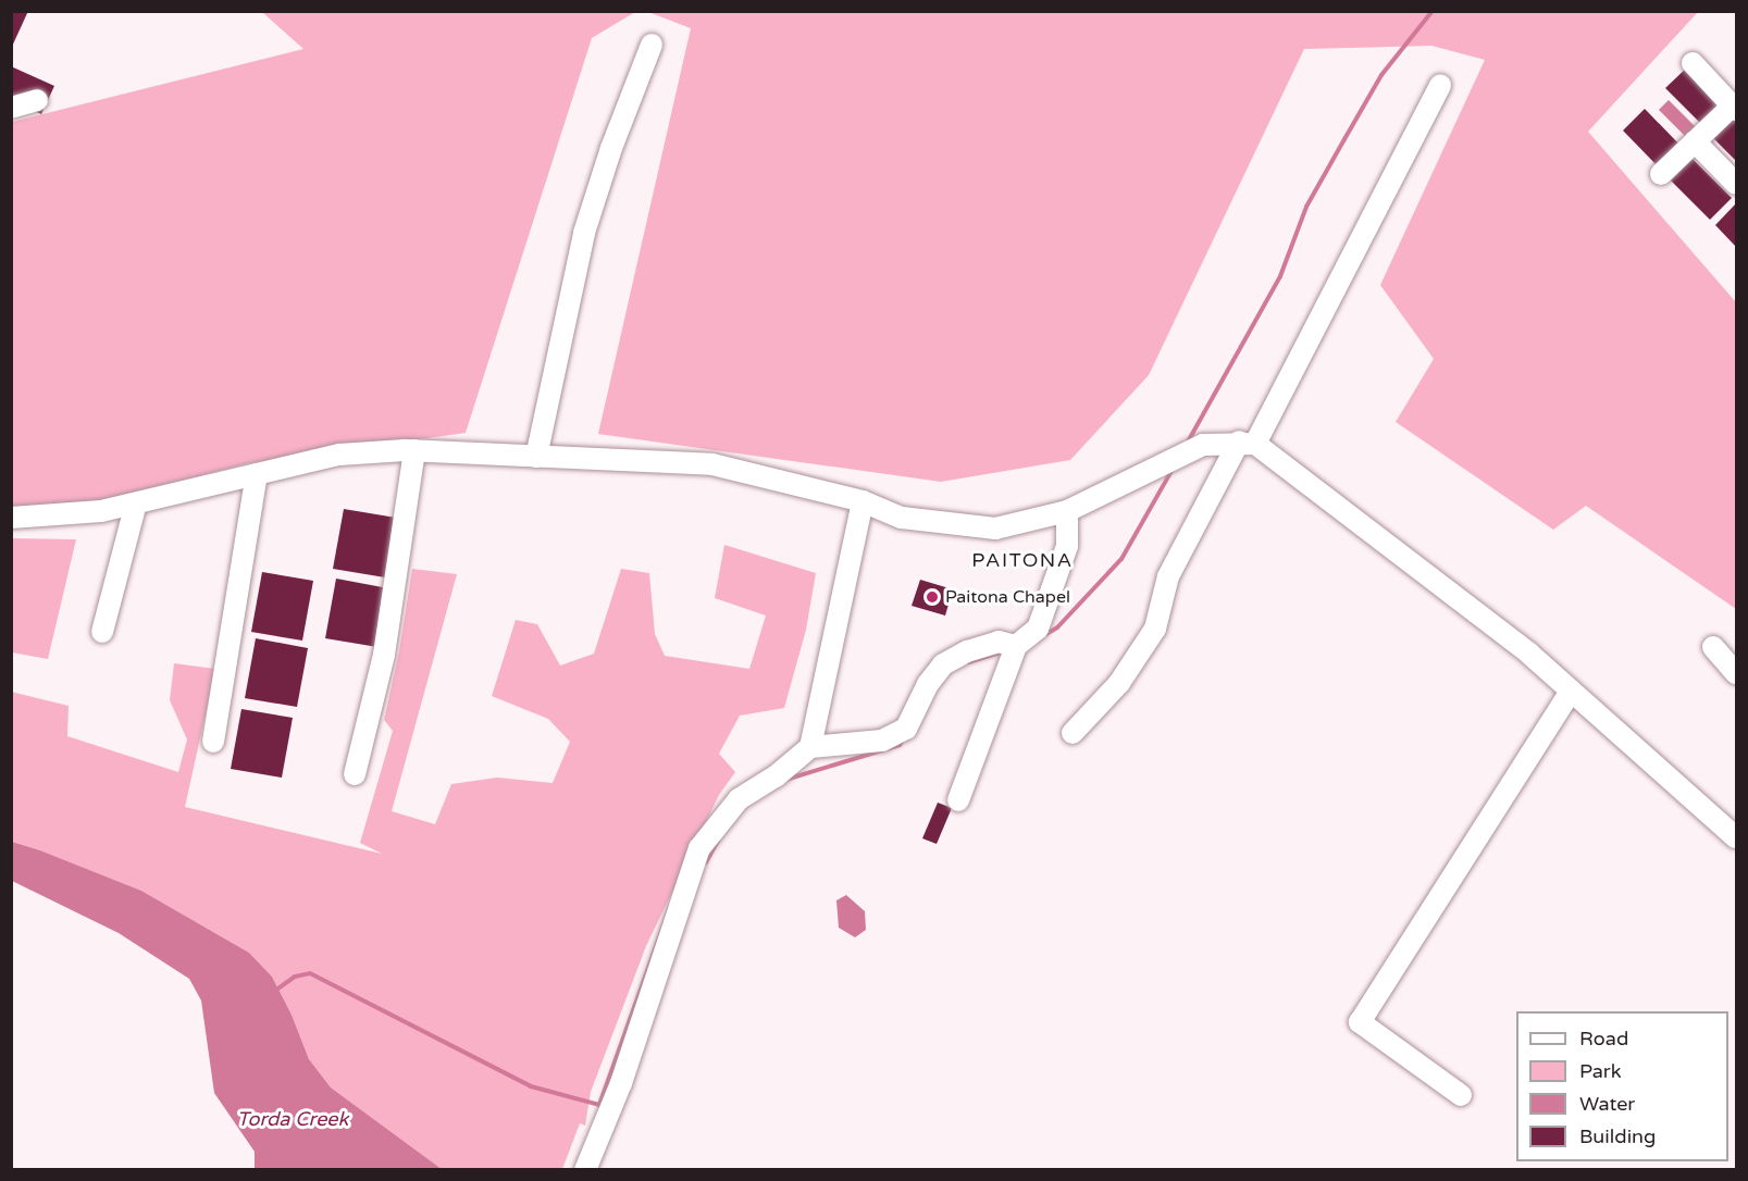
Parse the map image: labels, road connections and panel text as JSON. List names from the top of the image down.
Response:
{
  "districts": ["PAITONA"],
  "water": ["Torda Creek"],
  "places": ["Paitona Chapel"],
  "legend": [
    "Road",
    "Park",
    "Water",
    "Building"
  ]
}
